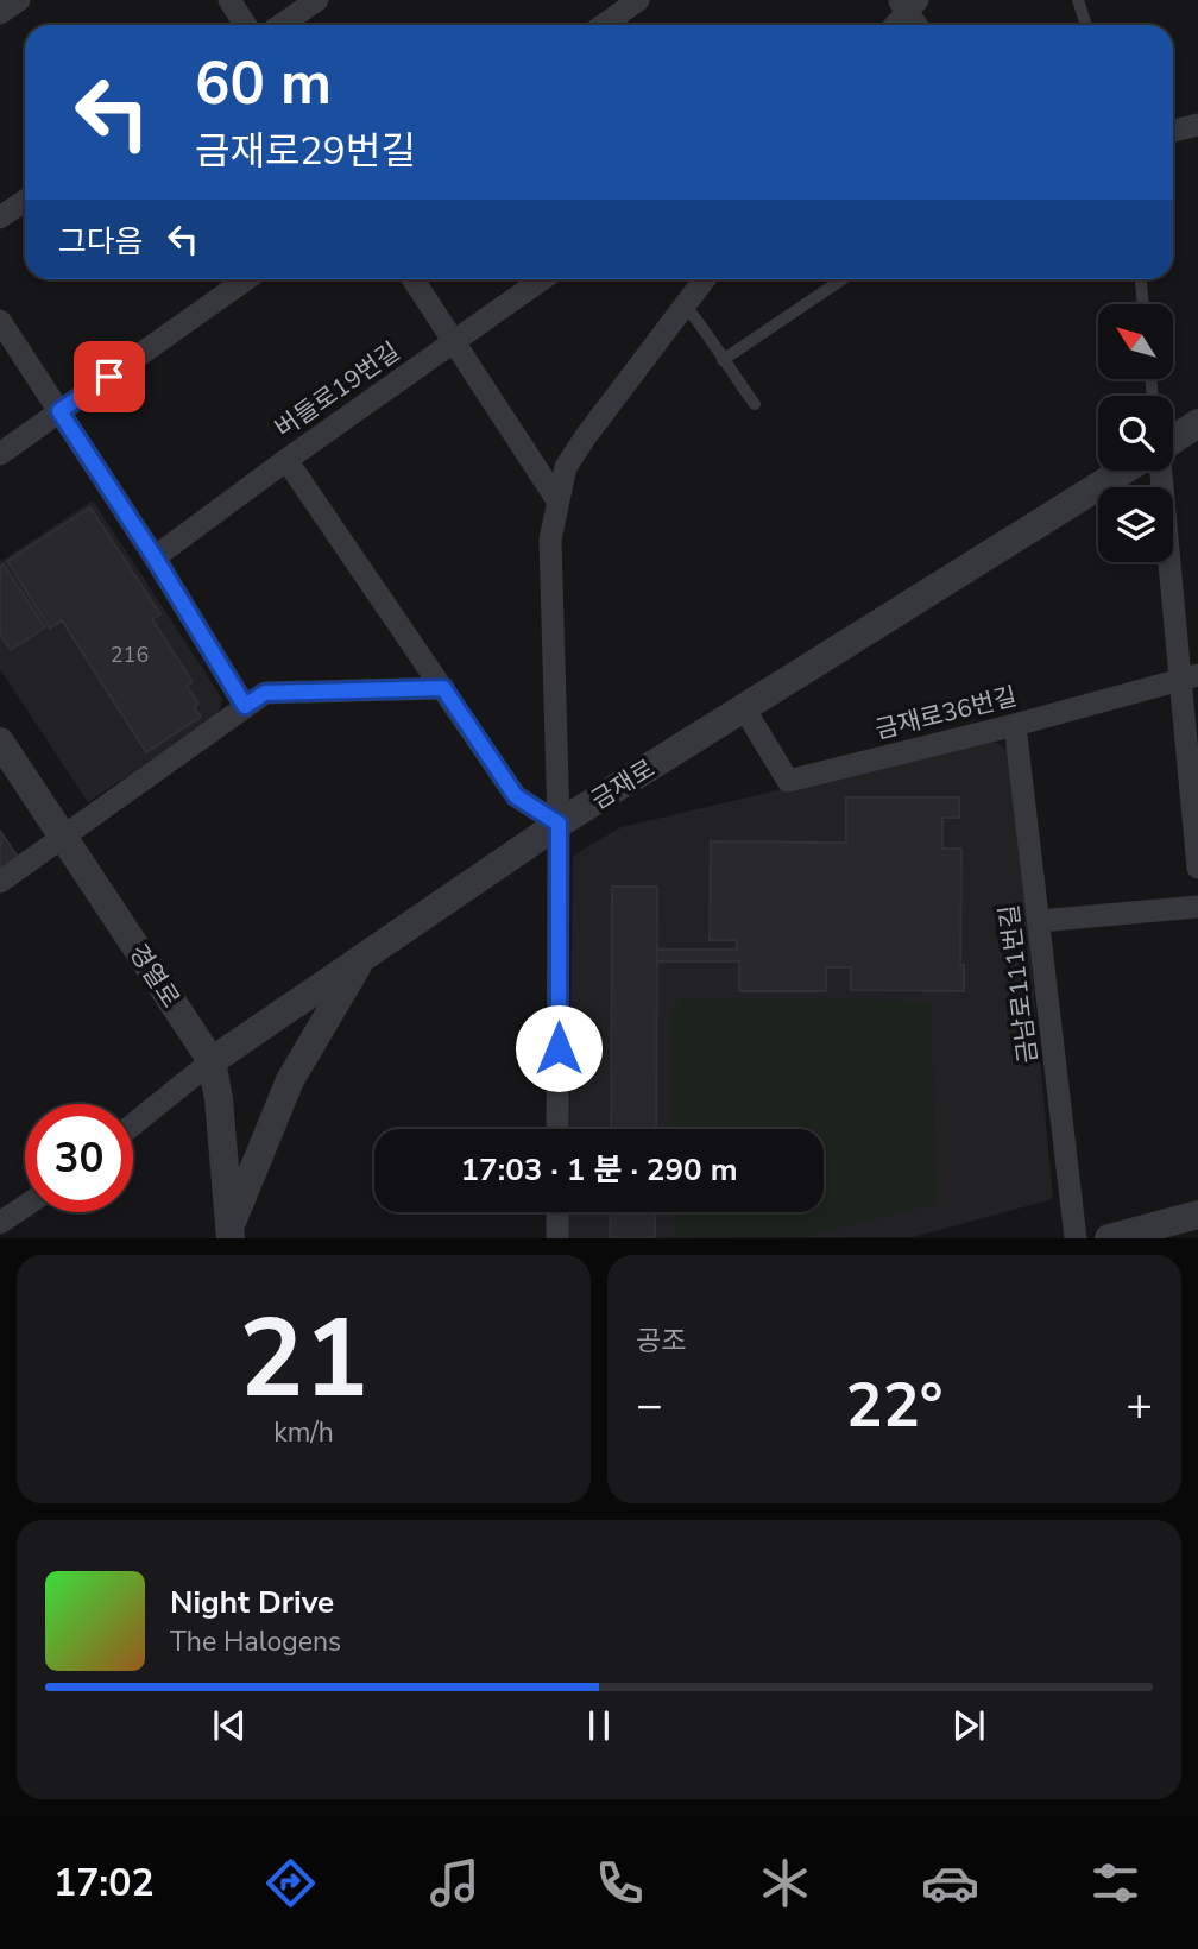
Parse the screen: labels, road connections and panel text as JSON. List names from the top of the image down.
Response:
{
  "streets": {
    "street": [
      "버들로19번길",
      "금재로36번길",
      "금재로",
      "경열로",
      "금남로111번길"
    ]
  },
  "crossings": [
    ["금재로36번길", "금재로"],
    ["금재로36번길", "금남로111번길"],
    ["금재로", "경열로"]
  ],
  "house_numbers": ["216"],
  "north": "top left",
  "page": {
    "turn": ["60 m", "금재로29번길"],
    "then": "그다음",
    "limit": "30",
    "trip": "17:03 · 1 분 · 290 m",
    "tile": [
      ["21", "km/h"],
      "공조"
    ],
    "heat": ["−", "22°", "+"],
    "song": ["Night Drive", "The Halogens"],
    "tabs": "17:02"
  }
}
